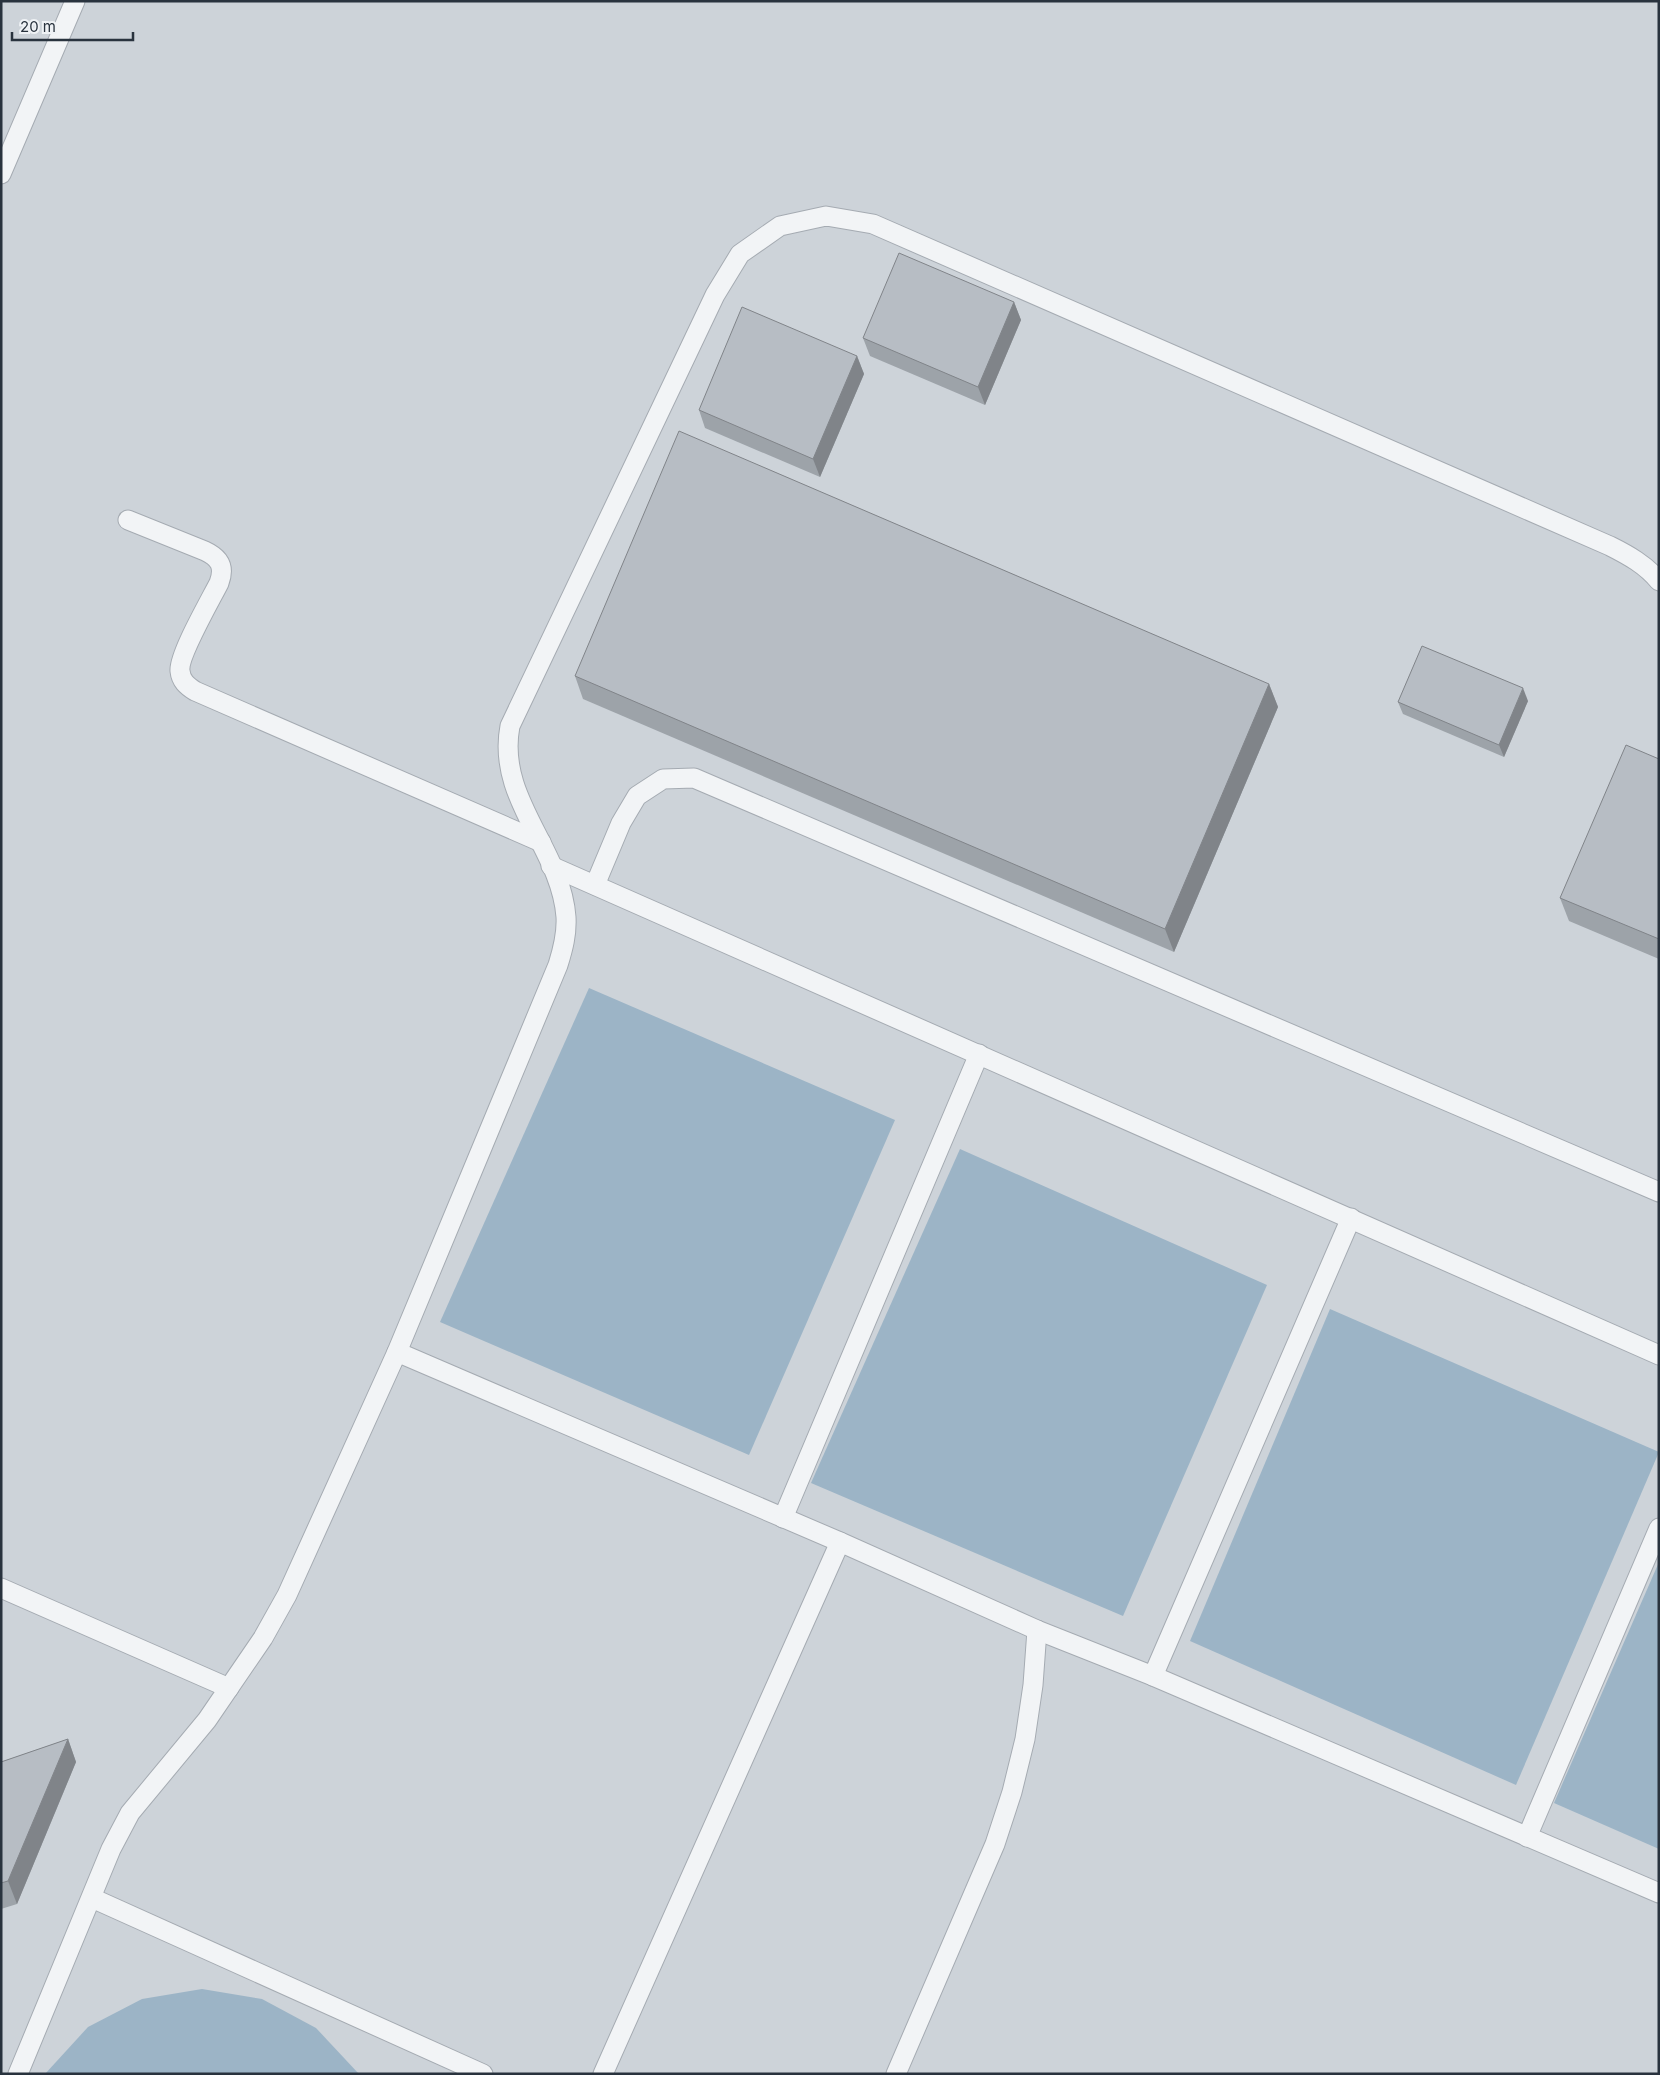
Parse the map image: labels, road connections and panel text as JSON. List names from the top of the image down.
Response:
{
  "scale_bar": "20 m"
}
